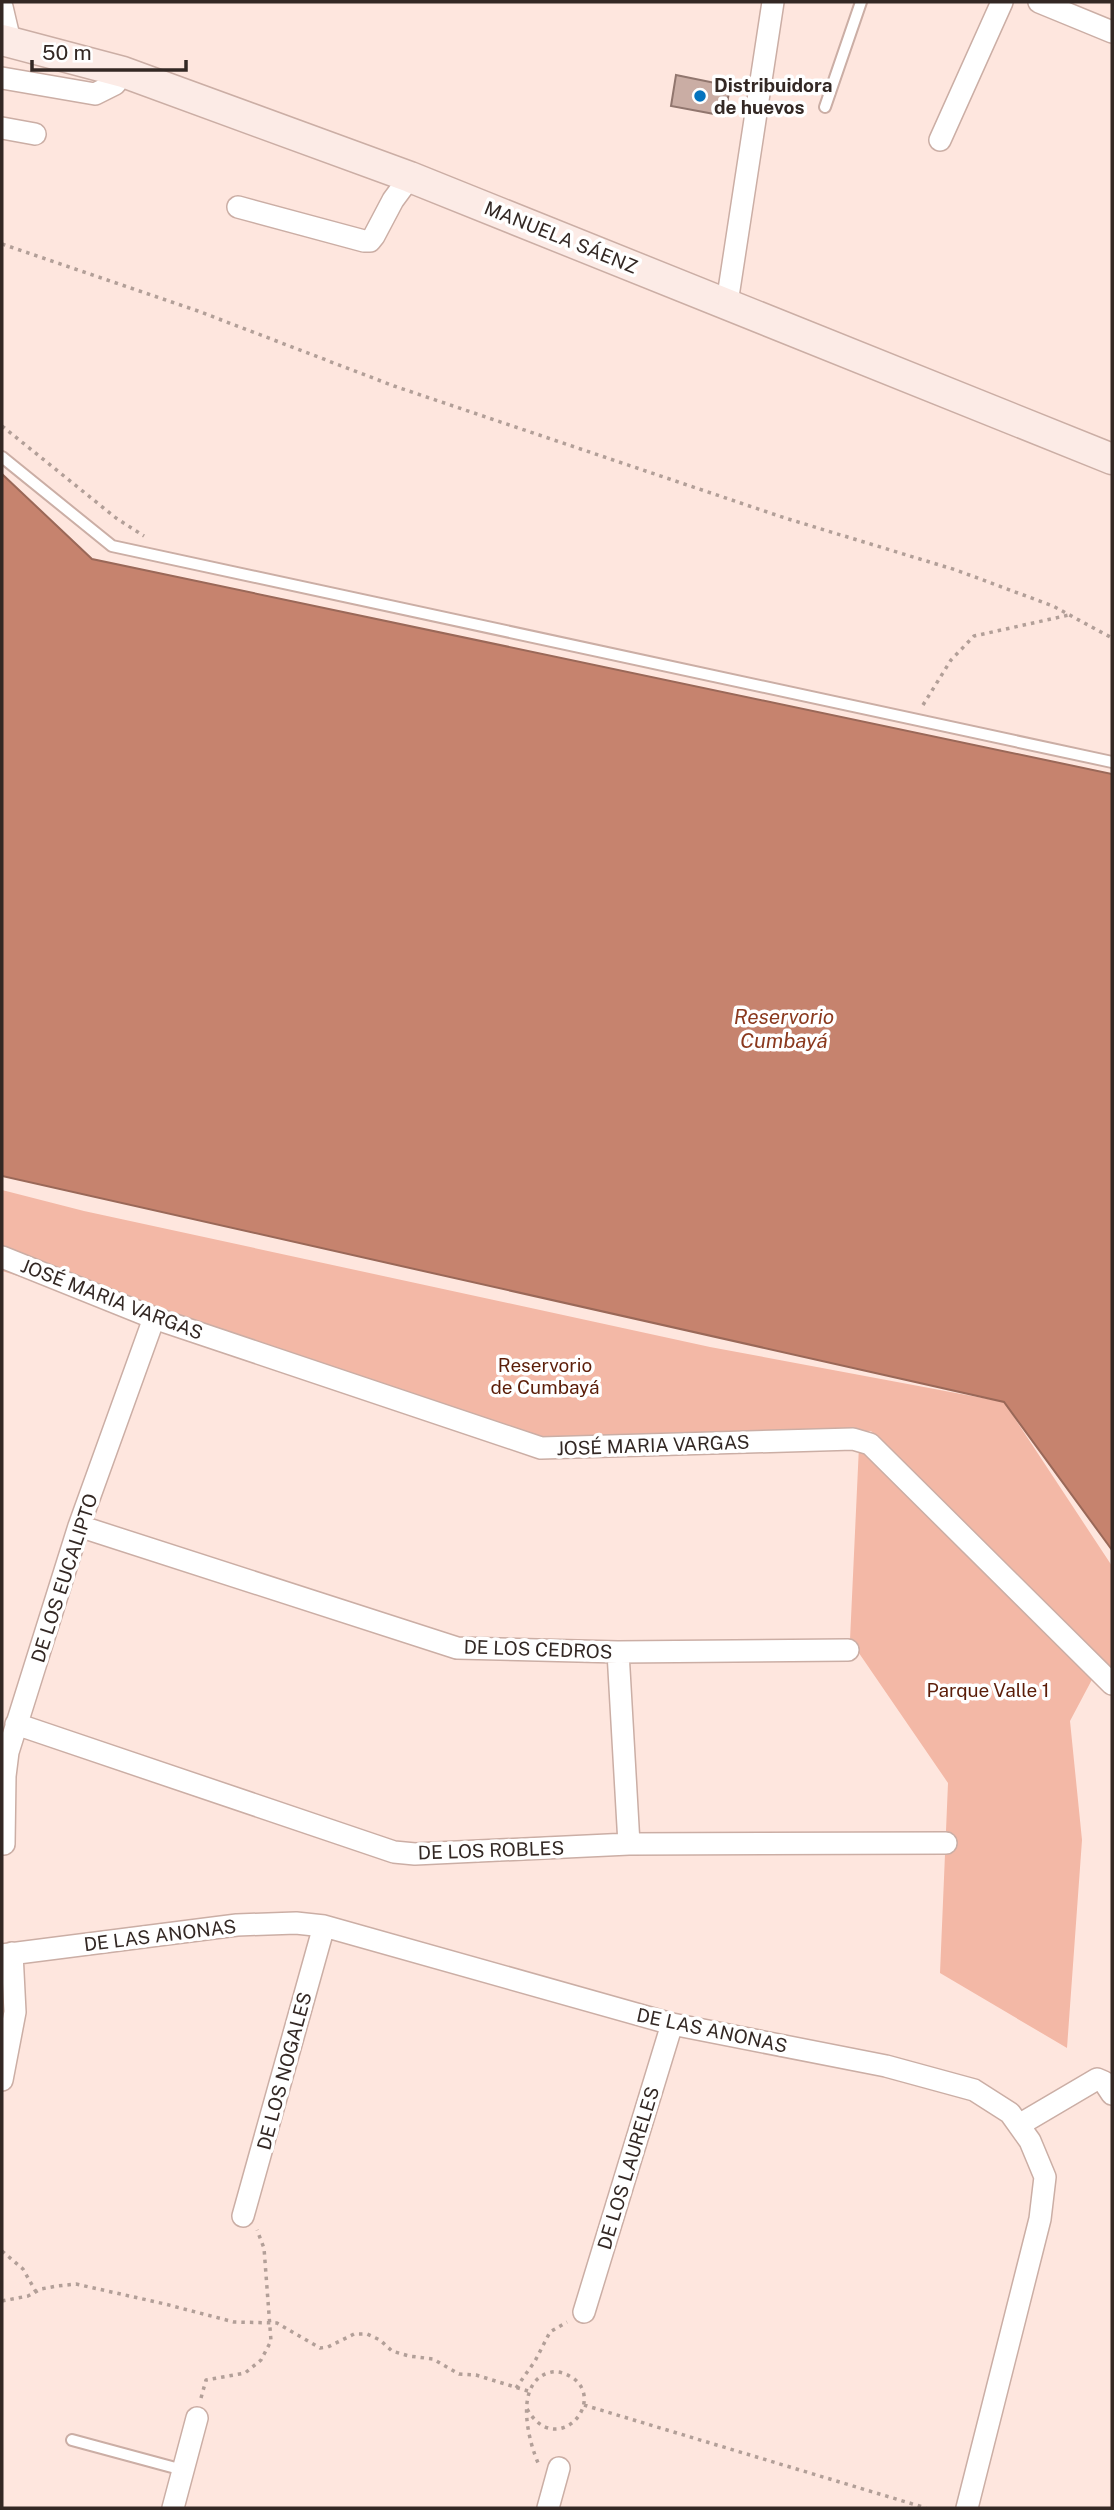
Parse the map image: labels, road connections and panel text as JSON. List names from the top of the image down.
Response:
{
  "streets": {
    "street": [
      "MANUELA SÁENZ",
      "JOSÉ MARIA VARGAS",
      "DE LOS EUCALIPTO",
      "DE LOS CEDROS",
      "DE LOS ROBLES",
      "DE LAS ANONAS",
      "DE LOS NOGALES",
      "DE LOS LAURELES"
    ]
  },
  "crossings": [
    ["JOSÉ MARIA VARGAS", "DE LOS EUCALIPTO"],
    ["DE LOS EUCALIPTO", "DE LOS CEDROS"],
    ["DE LOS EUCALIPTO", "DE LOS ROBLES"],
    ["DE LAS ANONAS", "DE LOS NOGALES"],
    ["DE LAS ANONAS", "DE LOS LAURELES"]
  ],
  "water": ["Reservorio Cumbayá"],
  "parks": ["Reservorio de Cumbayá", "Parque Valle 1"],
  "places": ["Distribuidora de huevos"],
  "scale_bar": "50 m"
}
